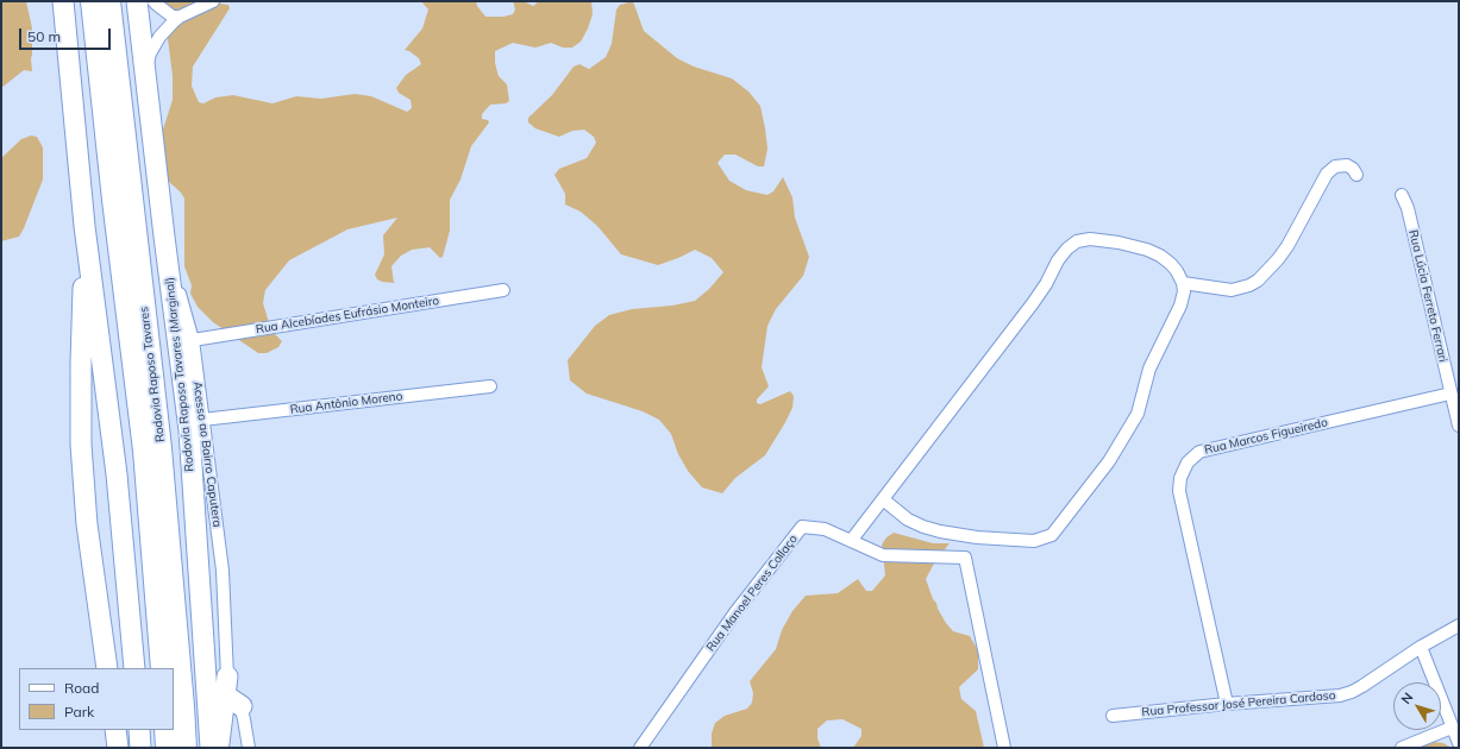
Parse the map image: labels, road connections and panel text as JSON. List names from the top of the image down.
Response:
{
  "streets": {
    "highway": ["Rodovia Raposo Tavares", "Rodovia Raposo Tavares (Marginal)"],
    "street": [
      "Rua Lúcia Ferreto Ferrari",
      "Rua Alcebíades Eufrásio Monteiro",
      "Rua Antônio Moreno",
      "Rua Marcos Figueiredo",
      "Acesso ao Bairro Caputera",
      "Rua Manoel Peres Collaço",
      "Rua Professor José Pereira Cardoso"
    ]
  },
  "crossings": [
    ["Rua Lúcia Ferreto Ferrari", "Rua Marcos Figueiredo"],
    ["Rua Alcebíades Eufrásio Monteiro", "Acesso ao Bairro Caputera"],
    ["Rodovia Raposo Tavares (Marginal)", "Acesso ao Bairro Caputera"],
    ["Rua Antônio Moreno", "Acesso ao Bairro Caputera"],
    ["Rua Marcos Figueiredo", "Rua Professor José Pereira Cardoso"]
  ],
  "legend": ["Road", "Park"],
  "scale_bar": "50 m",
  "north": "top left"
}
